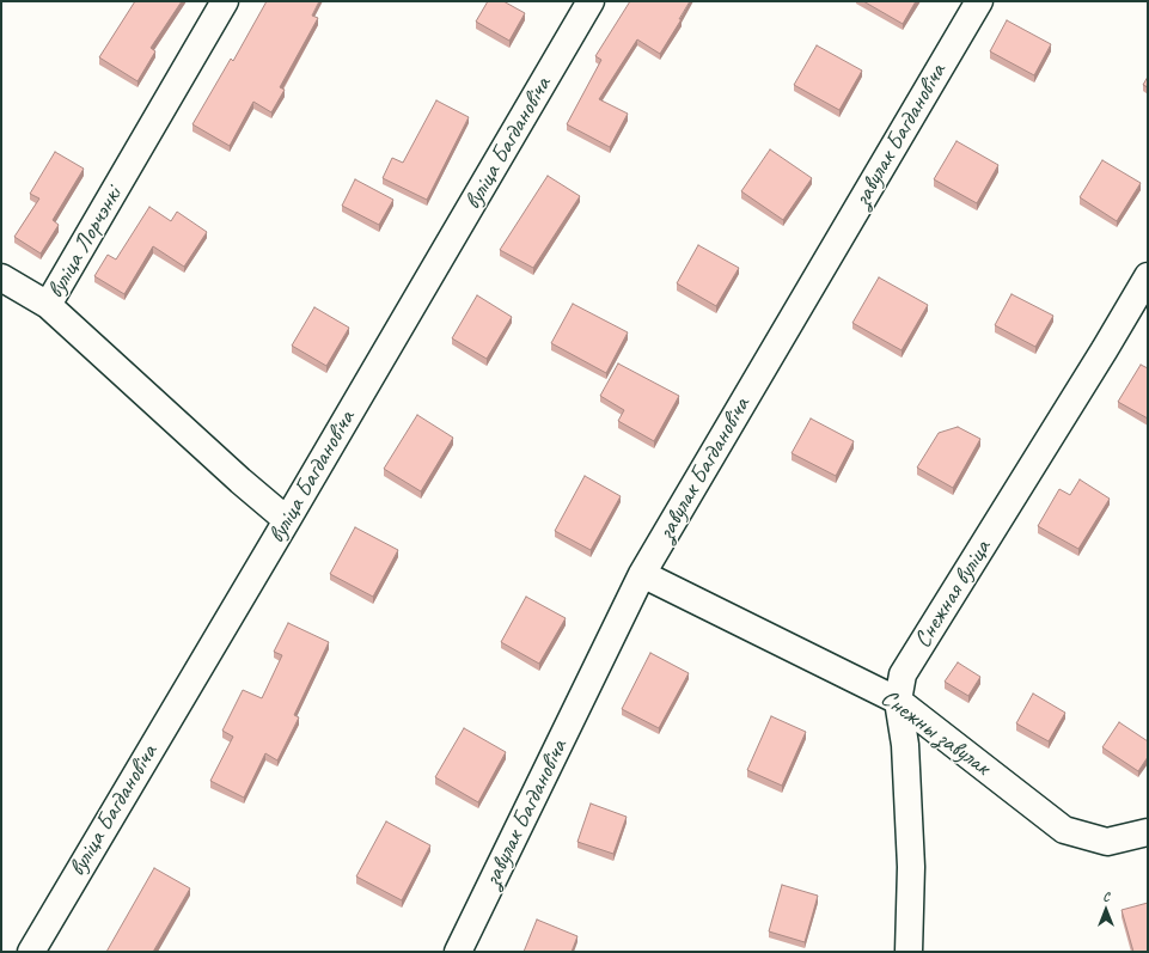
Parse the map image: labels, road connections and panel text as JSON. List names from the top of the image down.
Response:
{
  "streets": {
    "street": [
      "завулак Багдановіча",
      "вуліца Багдановіча",
      "вуліца Лорчэнкі",
      "Снежная вуліца",
      "Снежны завулак"
    ]
  },
  "crossings": [
    ["завулак Багдановіча", "Снежны завулак"],
    ["вуліца Багдановіча", "вуліца Лорчэнкі"],
    ["Снежная вуліца", "Снежны завулак"]
  ],
  "north": "top"
}
